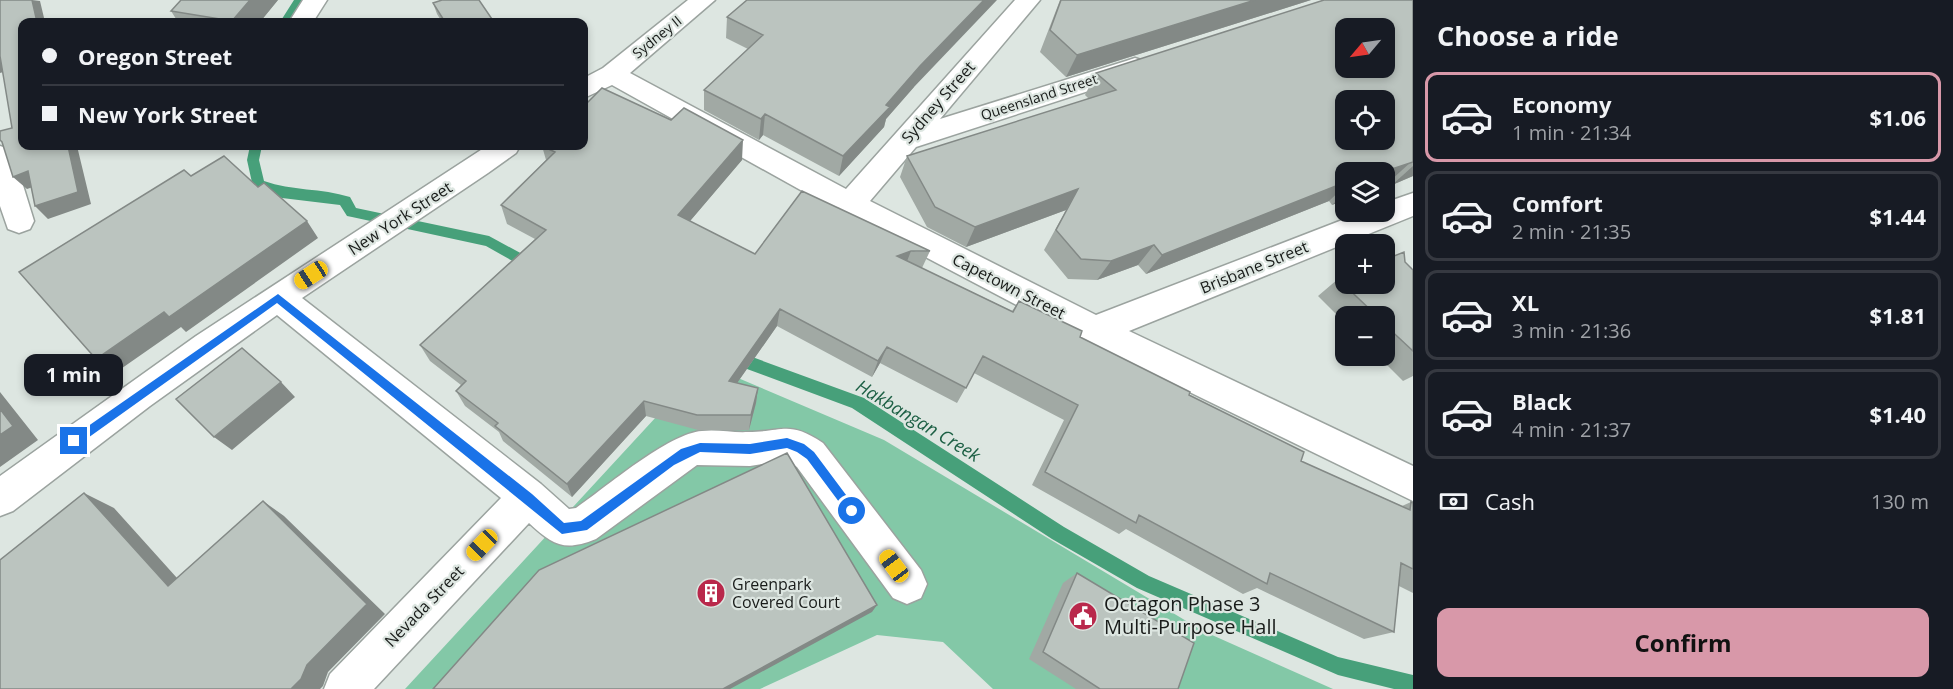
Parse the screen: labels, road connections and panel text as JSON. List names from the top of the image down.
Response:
{
  "streets": {
    "street": [
      "Sydney II",
      "Queensland Street",
      "Sydney Street",
      "New York Street",
      "Brisbane Street",
      "Capetown Street",
      "Nevada Street"
    ]
  },
  "crossings": [
    ["Sydney II", "Capetown Street"],
    ["Queensland Street", "Sydney Street"],
    ["Sydney Street", "Capetown Street"],
    ["Brisbane Street", "Capetown Street"]
  ],
  "water": ["Hakbangan Creek"],
  "places": {
    "building": ["Greenpark Covered Court"],
    "public building": ["Octagon Phase 3 Multi-Purpose Hall"]
  },
  "north": "bottom left",
  "page": {
    "heading": "Choose a ride",
    "map_buttons": ["+", "−"],
    "banner": ["Oregon Street", "New York Street"],
    "list": [
      {
        "name": "Economy",
        "note": "1 min · 21:34",
        "value": "$1.06"
      },
      {
        "name": "Comfort",
        "note": "2 min · 21:35",
        "value": "$1.44"
      },
      {
        "name": "XL",
        "note": "3 min · 21:36",
        "value": "$1.81"
      },
      {
        "name": "Black",
        "note": "4 min · 21:37",
        "value": "$1.40"
      }
    ],
    "bubble": "1 min",
    "pay": ["Cash", "130 m"],
    "buttons": "Confirm"
  }
}
